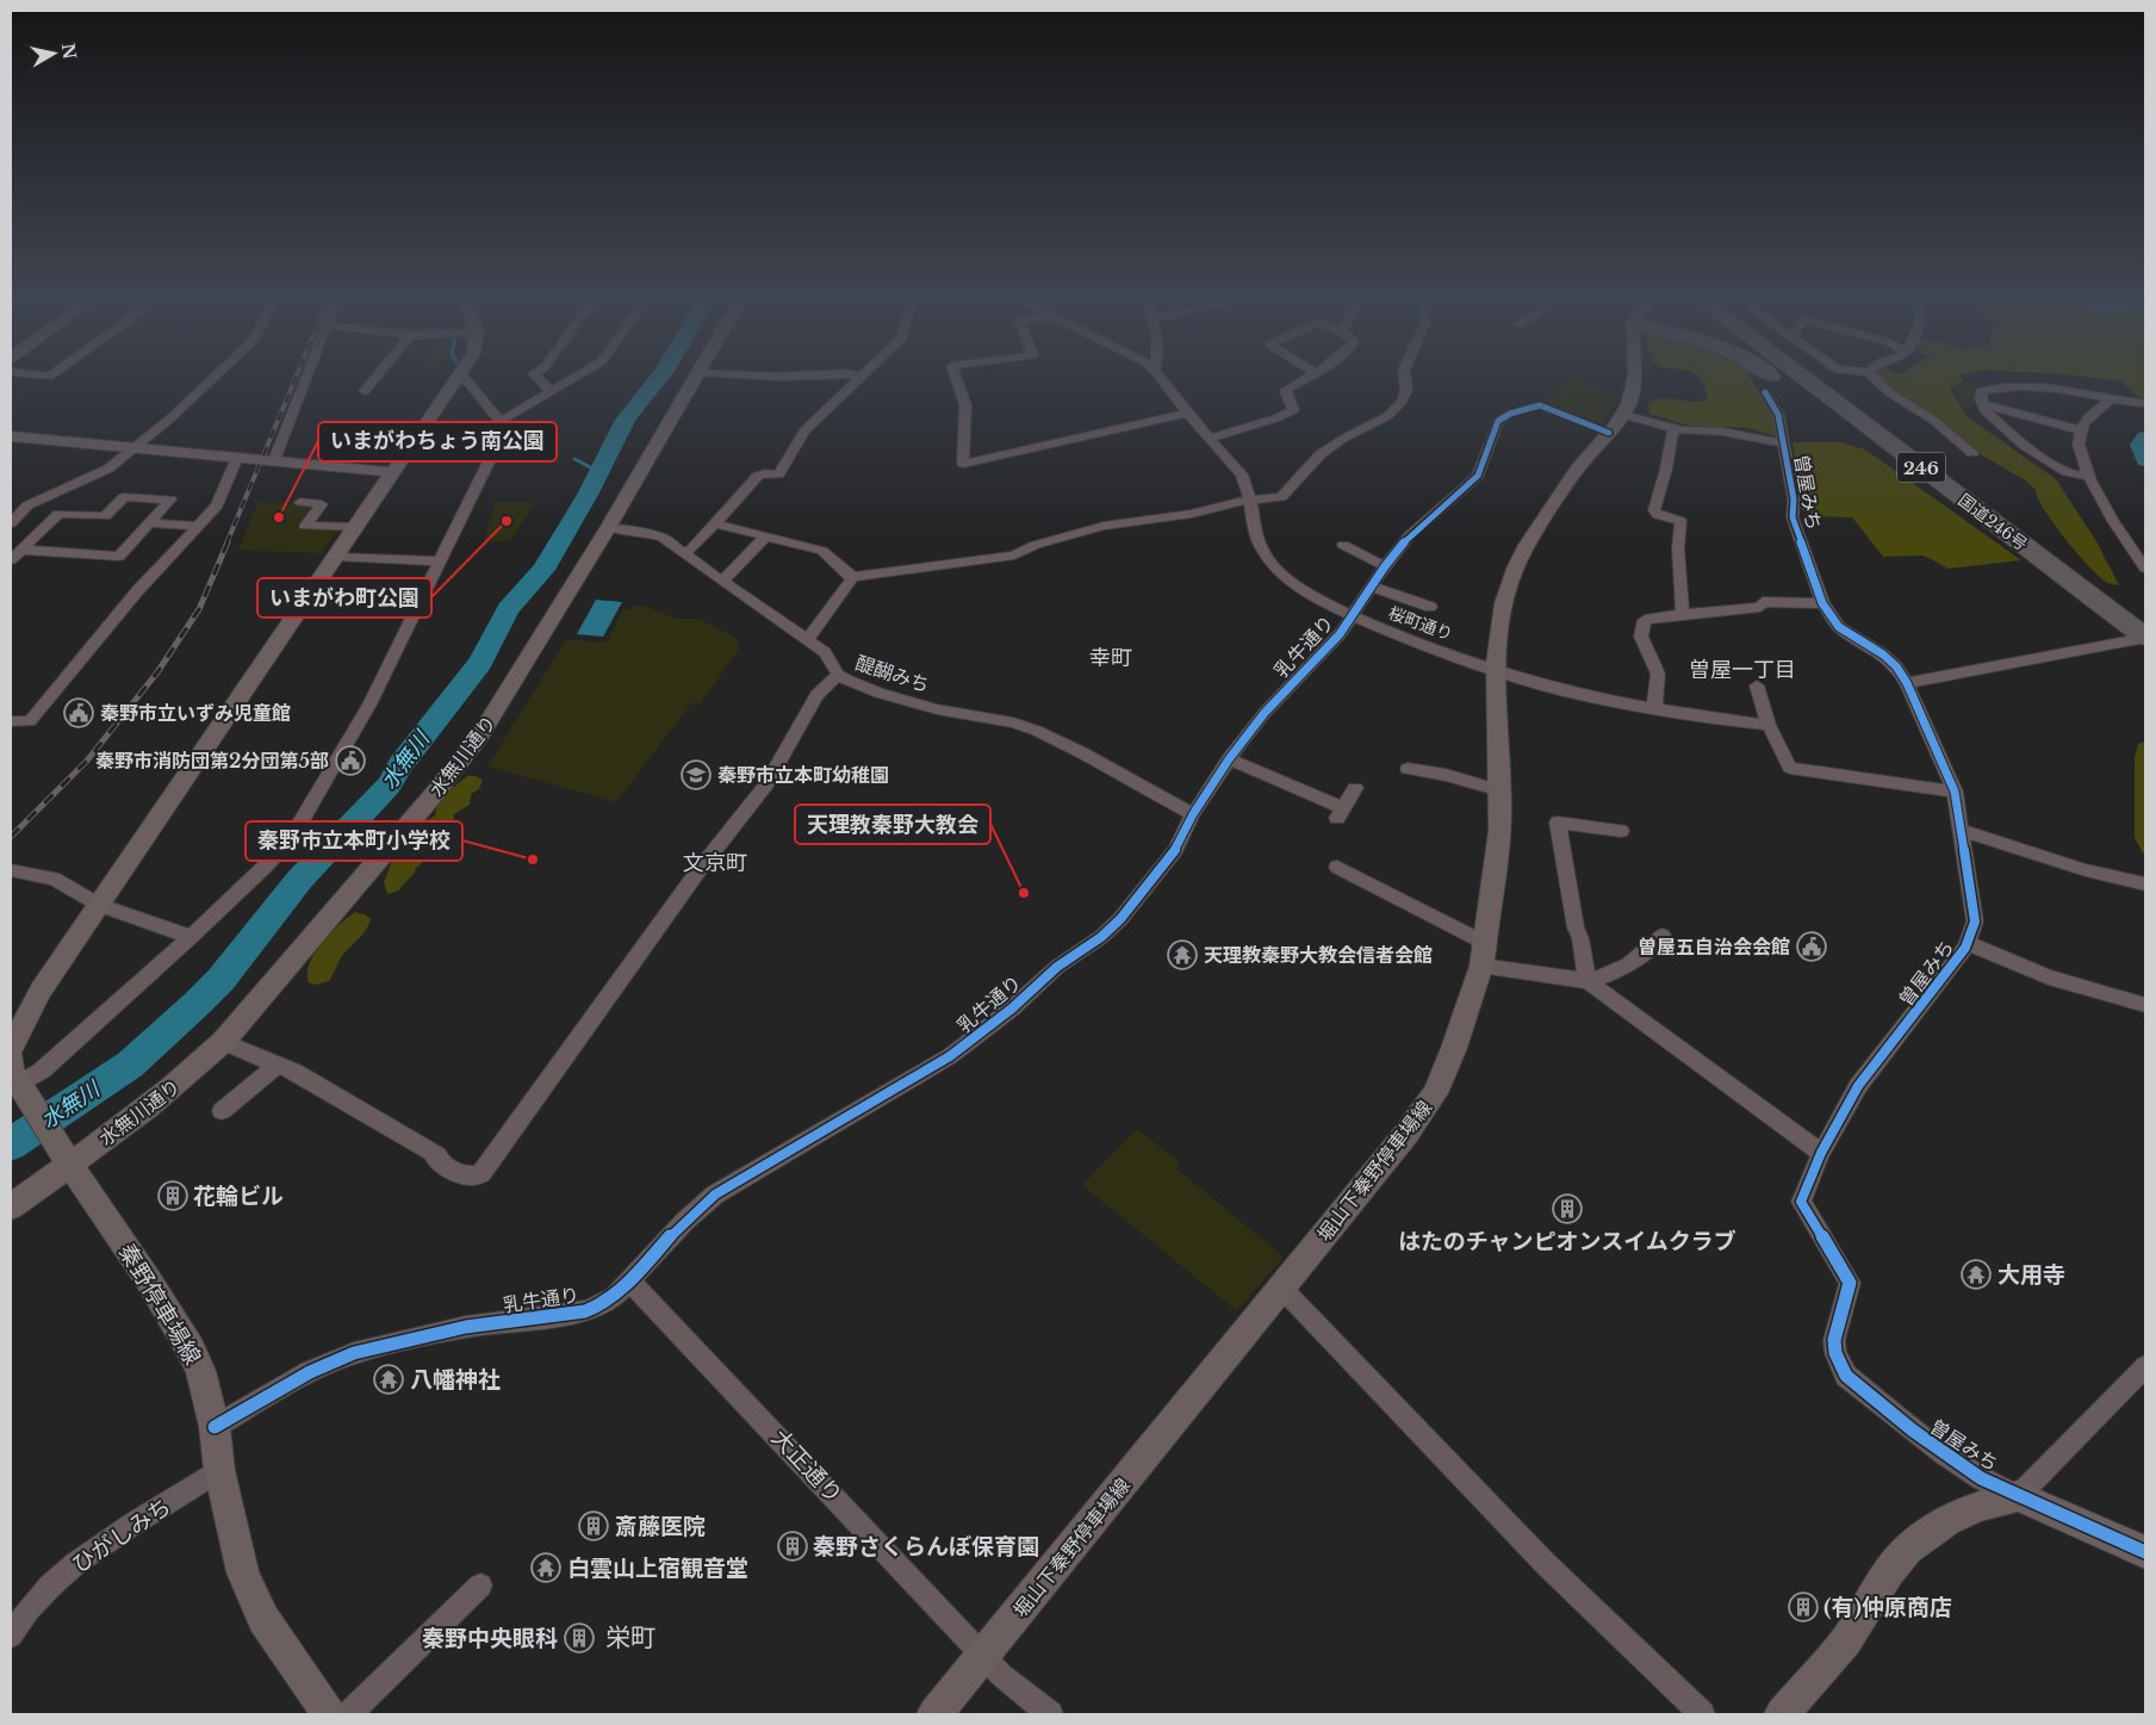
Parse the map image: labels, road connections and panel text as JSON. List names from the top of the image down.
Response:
{
  "streets": {
    "highway": ["246", "国道246号"],
    "main road": ["堀山下秦野停車場線", "秦野停車場線"],
    "street": [
      "曽屋みち",
      "桜町通り",
      "乳牛通り",
      "醍醐みち",
      "水無川通り",
      "大正通り",
      "ひがしみち"
    ]
  },
  "crossings": [
    ["曽屋みち", "乳牛通り"],
    ["桜町通り", "乳牛通り"],
    ["桜町通り", "堀山下秦野停車場線"],
    ["乳牛通り", "醍醐みち"],
    ["乳牛通り", "堀山下秦野停車場線"],
    ["乳牛通り", "秦野停車場線"],
    ["乳牛通り", "大正通り"],
    ["醍醐みち", "水無川通り"],
    ["水無川通り", "秦野停車場線"],
    ["堀山下秦野停車場線", "大正通り"],
    ["秦野停車場線", "ひがしみち"]
  ],
  "districts": [
    "幸町",
    "曽屋一丁目",
    "文京町",
    "栄町"
  ],
  "water": ["水無川"],
  "places": {
    "other": [
      "いまがわちょう南公園",
      "いまがわ町公園",
      "秦野市立本町小学校",
      "天理教秦野大教会"
    ],
    "public building": ["秦野市立いずみ児童館", "秦野市消防団第2分団第5部", "曽屋五自治会会館"],
    "school or university": ["秦野市立本町幼稚園"],
    "temple": [
      "天理教秦野大教会信者会館",
      "大用寺",
      "八幡神社",
      "白雲山上宿観音堂"
    ],
    "building": [
      "花輪ビル",
      "はたのチャンピオンスイムクラブ",
      "斎藤医院",
      "秦野さくらんぼ保育園",
      "(有)仲原商店",
      "秦野中央眼科"
    ]
  },
  "north": "right"
}
